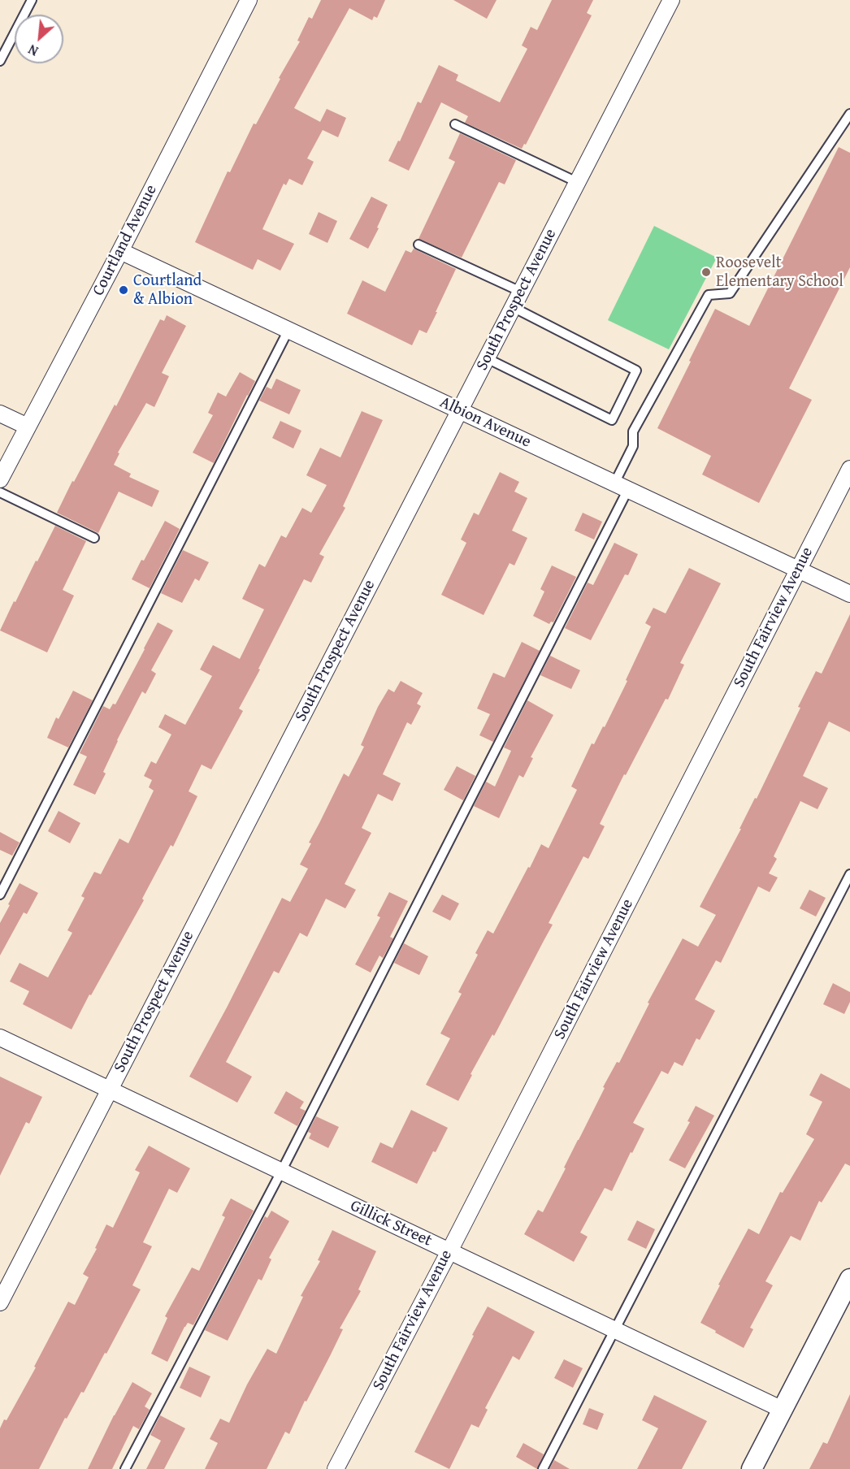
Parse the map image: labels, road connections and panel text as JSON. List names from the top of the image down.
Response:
{
  "streets": {
    "street": [
      "Courtland Avenue",
      "South Prospect Avenue",
      "Albion Avenue",
      "South Fairview Avenue",
      "Gillick Street"
    ]
  },
  "crossings": [
    ["Courtland Avenue", "Albion Avenue"],
    ["South Prospect Avenue", "Albion Avenue"],
    ["South Prospect Avenue", "Gillick Street"],
    ["Albion Avenue", "South Fairview Avenue"],
    ["South Fairview Avenue", "Gillick Street"]
  ],
  "places": ["Roosevelt Elementary School", "Courtland & Albion"],
  "north": "bottom left"
}
